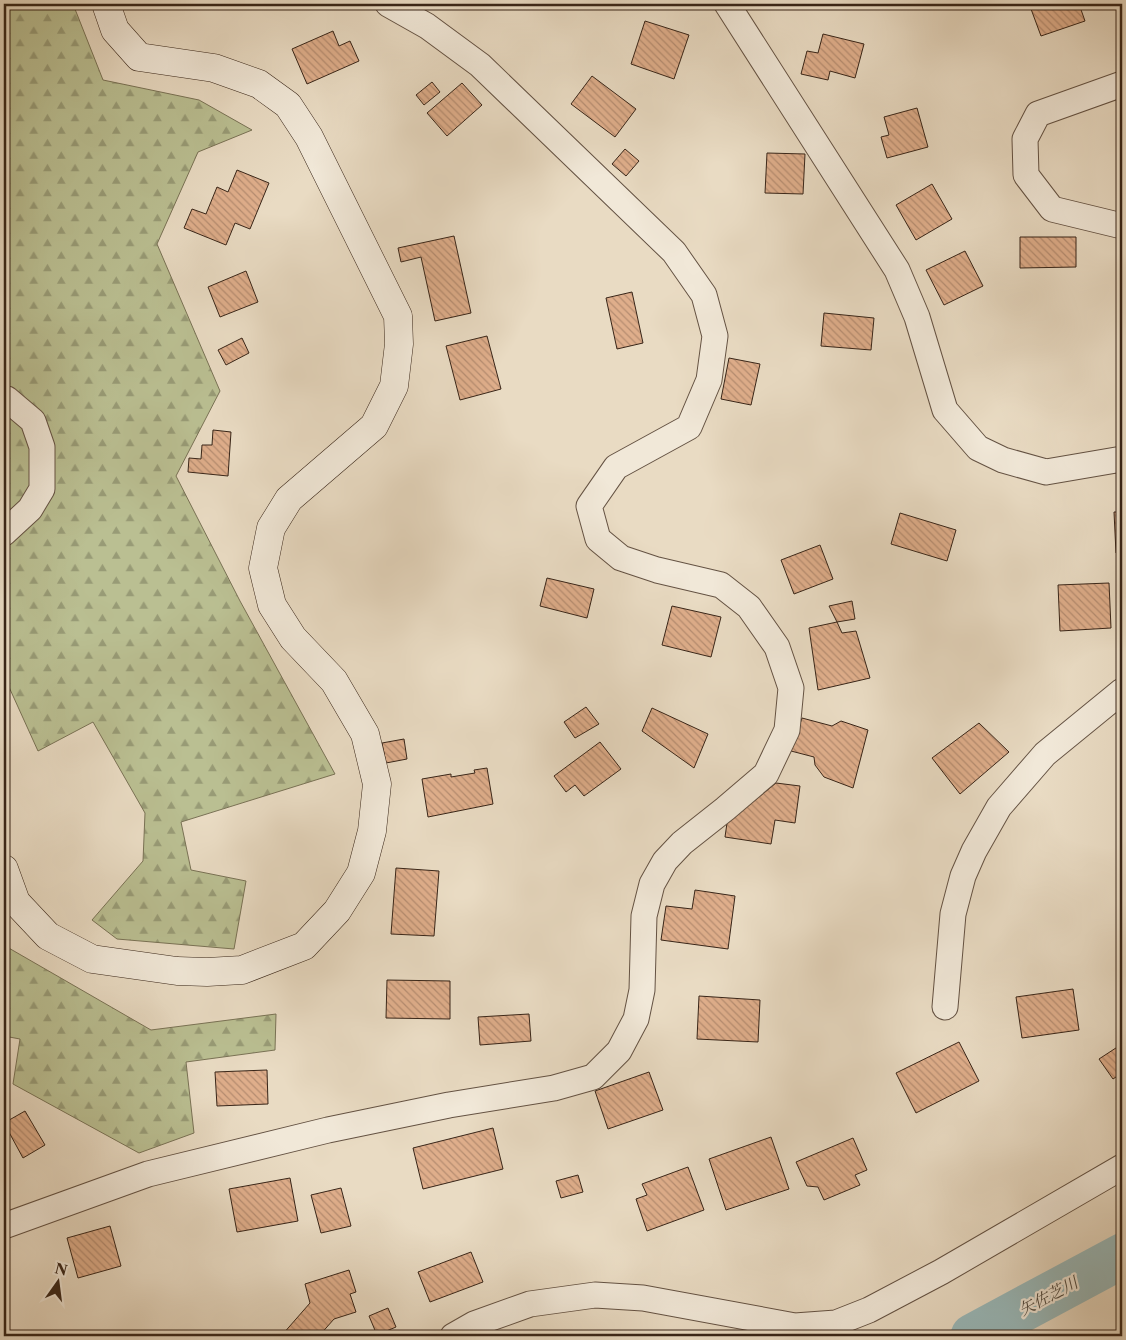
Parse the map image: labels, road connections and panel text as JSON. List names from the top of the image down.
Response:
{
  "water": ["矢佐芝川"],
  "north": "top"
}
